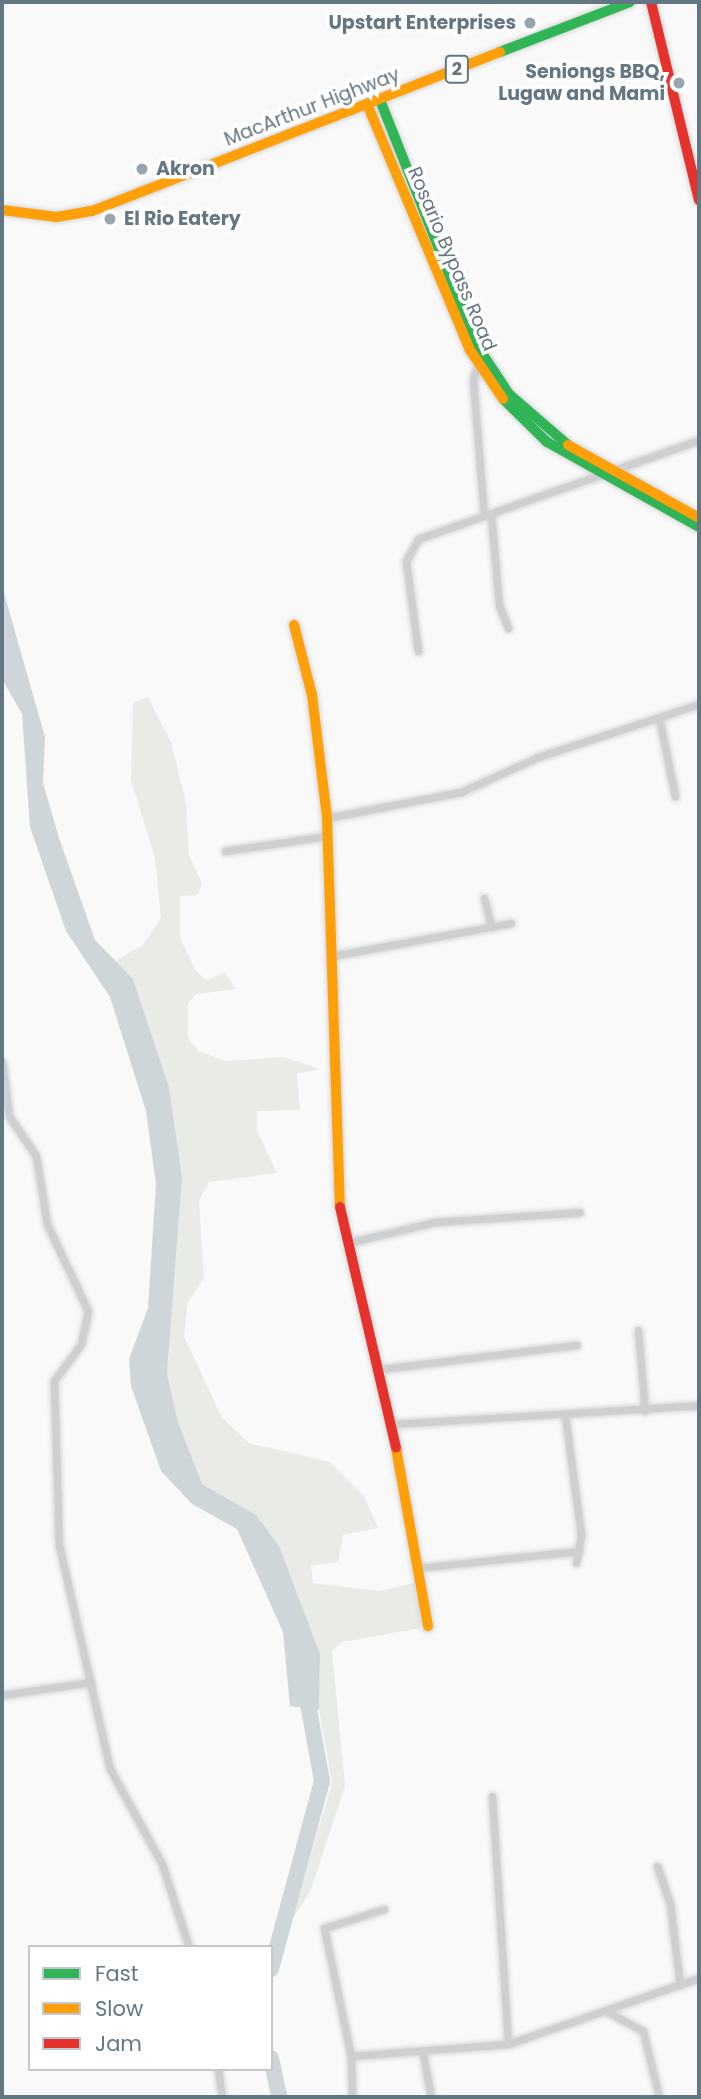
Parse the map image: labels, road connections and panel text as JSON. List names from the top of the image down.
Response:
{
  "streets": {
    "main road": ["2", "MacArthur Highway", "Rosario Bypass Road"]
  },
  "crossings": [
    ["MacArthur Highway", "Rosario Bypass Road"]
  ],
  "places": [
    "Upstart Enterprises",
    "Seniongs BBQ, Lugaw and Mami",
    "Akron",
    "El Rio Eatery"
  ],
  "legend": ["Fast", "Slow", "Jam"]
}
